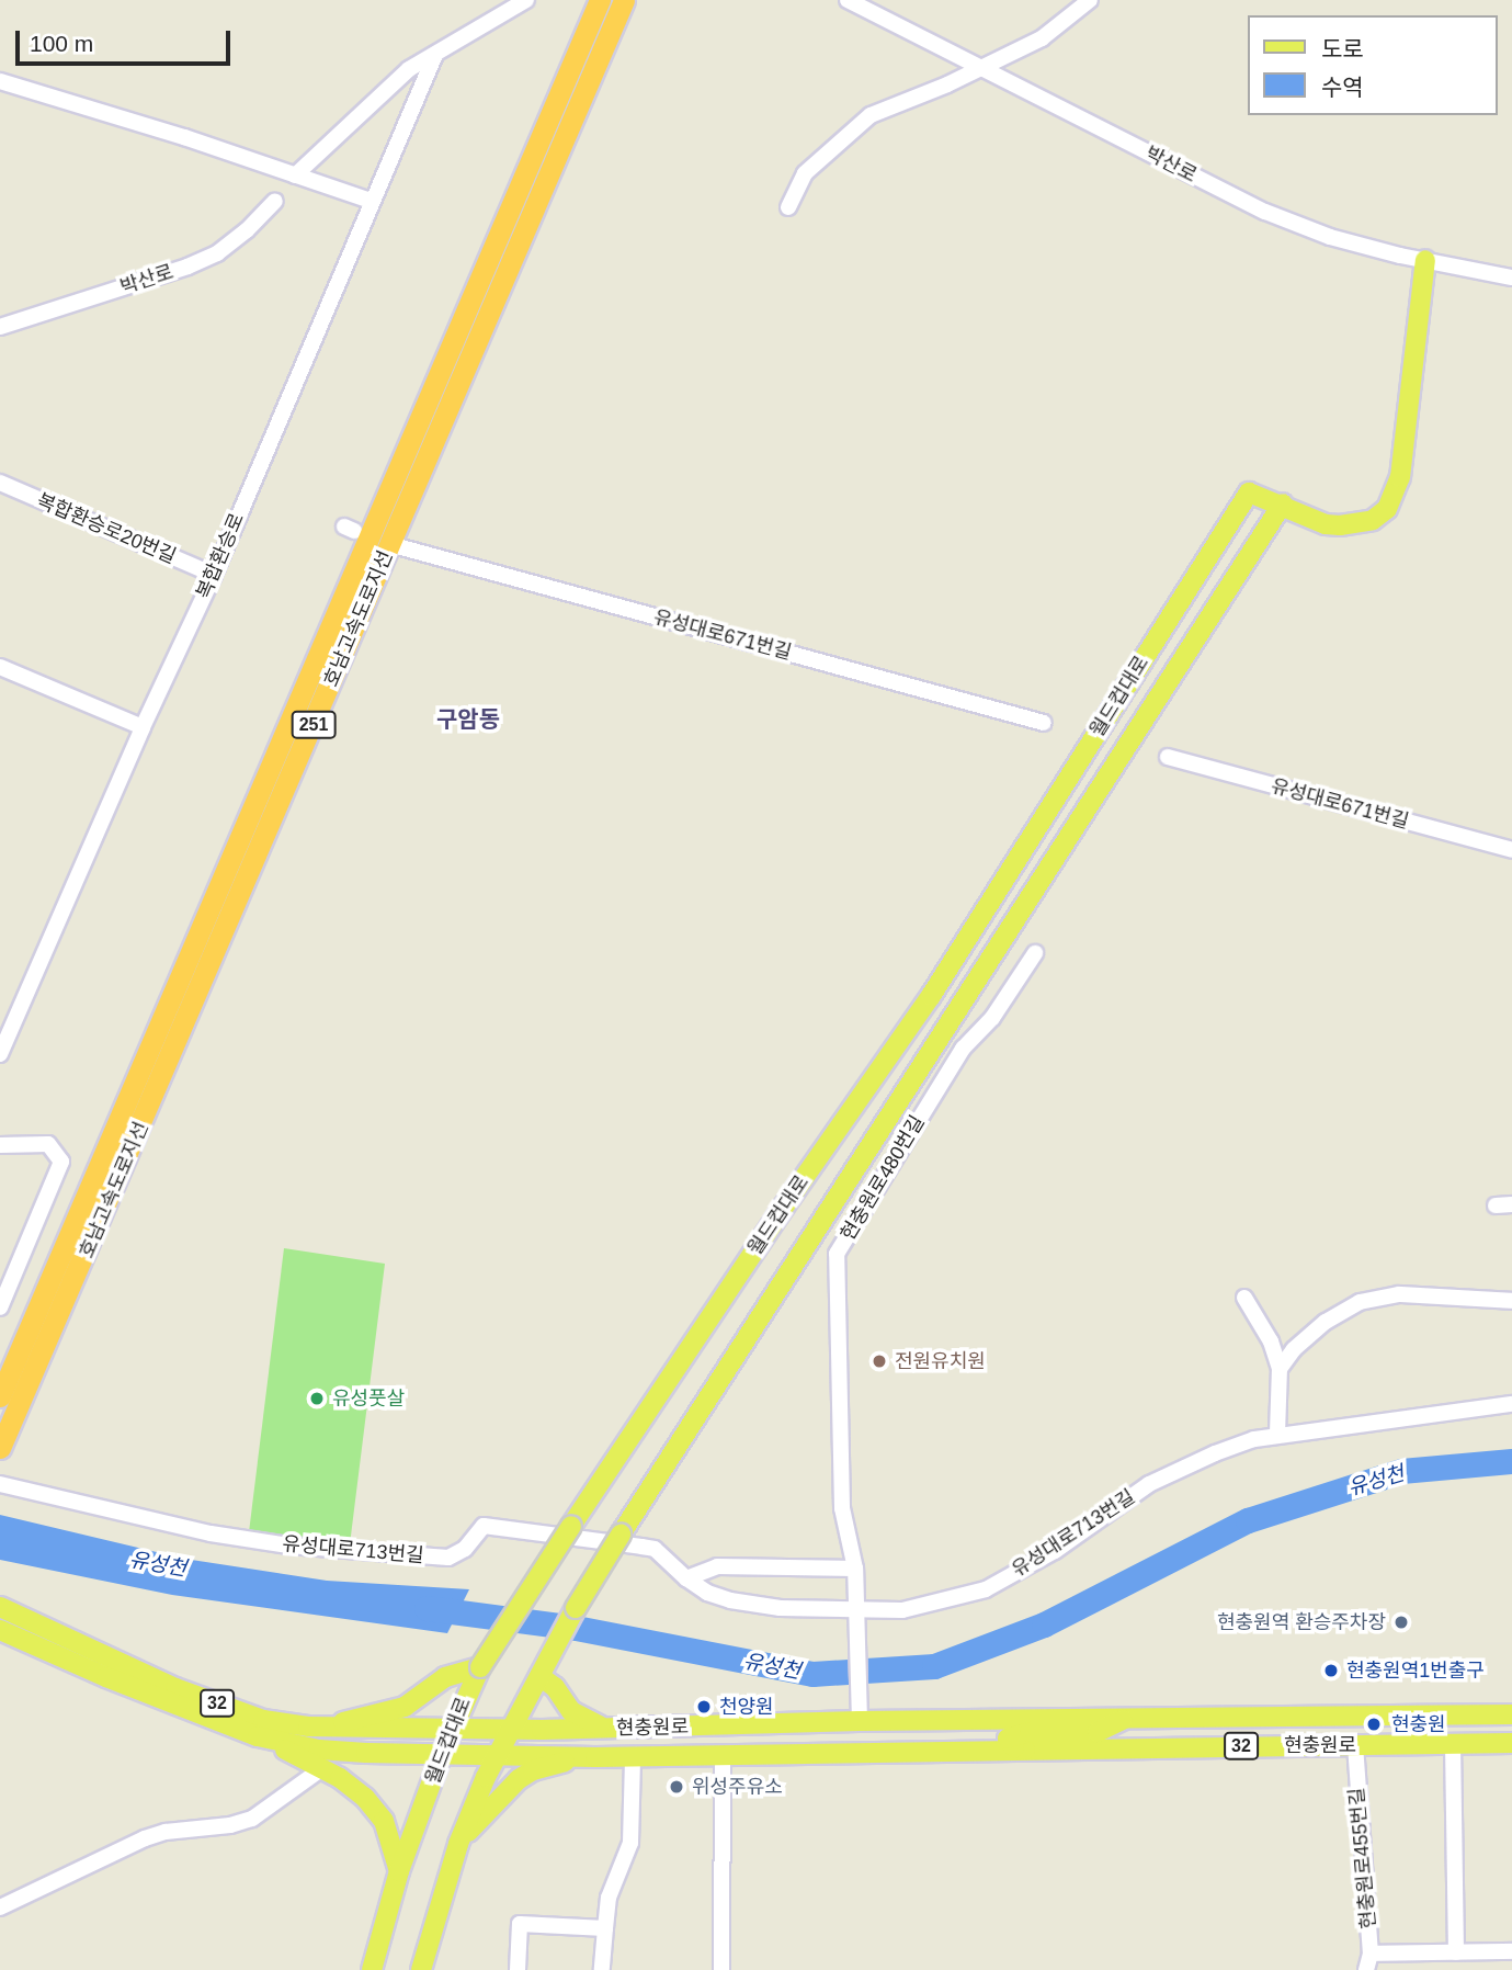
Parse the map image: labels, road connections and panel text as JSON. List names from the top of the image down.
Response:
{
  "streets": {
    "highway": ["호남고속도로지선", "251"],
    "main road": ["월드컵대로", "32", "현충원로"],
    "street": [
      "박산로",
      "복합환승로20번길",
      "복합환승로",
      "유성대로671번길",
      "현충원로480번길",
      "유성대로713번길",
      "현충원로455번길"
    ]
  },
  "crossings": [
    ["복합환승로20번길", "복합환승로"],
    ["월드컵대로", "현충원로"],
    ["현충원로480번길", "유성대로713번길"],
    ["현충원로480번길", "현충원로"],
    ["현충원로", "현충원로455번길"]
  ],
  "districts": ["구암동"],
  "water": ["유성천"],
  "places": [
    "전원유치원",
    "유성풋살",
    "현충원역 환승주차장",
    "현충원역1번출구",
    "천양원",
    "현충원",
    "위성주유소"
  ],
  "legend": ["도로", "수역"],
  "scale_bar": "100 m"
}
